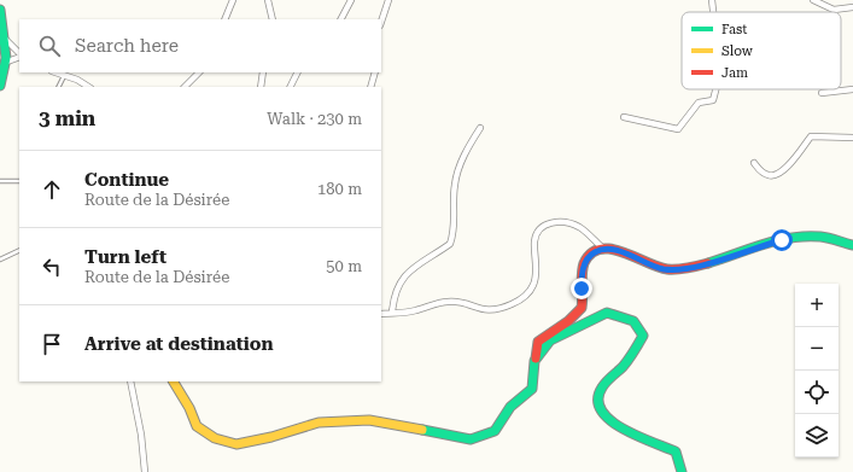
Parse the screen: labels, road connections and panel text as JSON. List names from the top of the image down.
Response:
{
  "legend": ["Fast", "Slow", "Jam"],
  "page": {
    "search": "Search here",
    "heading": ["3 min", "Walk · 230 m"],
    "list": [
      ["Continue", "Route de la Désirée", "180 m"],
      ["Turn left", "Route de la Désirée", "50 m"],
      "Arrive at destination"
    ],
    "map_buttons": ["+", "−"]
  }
}
